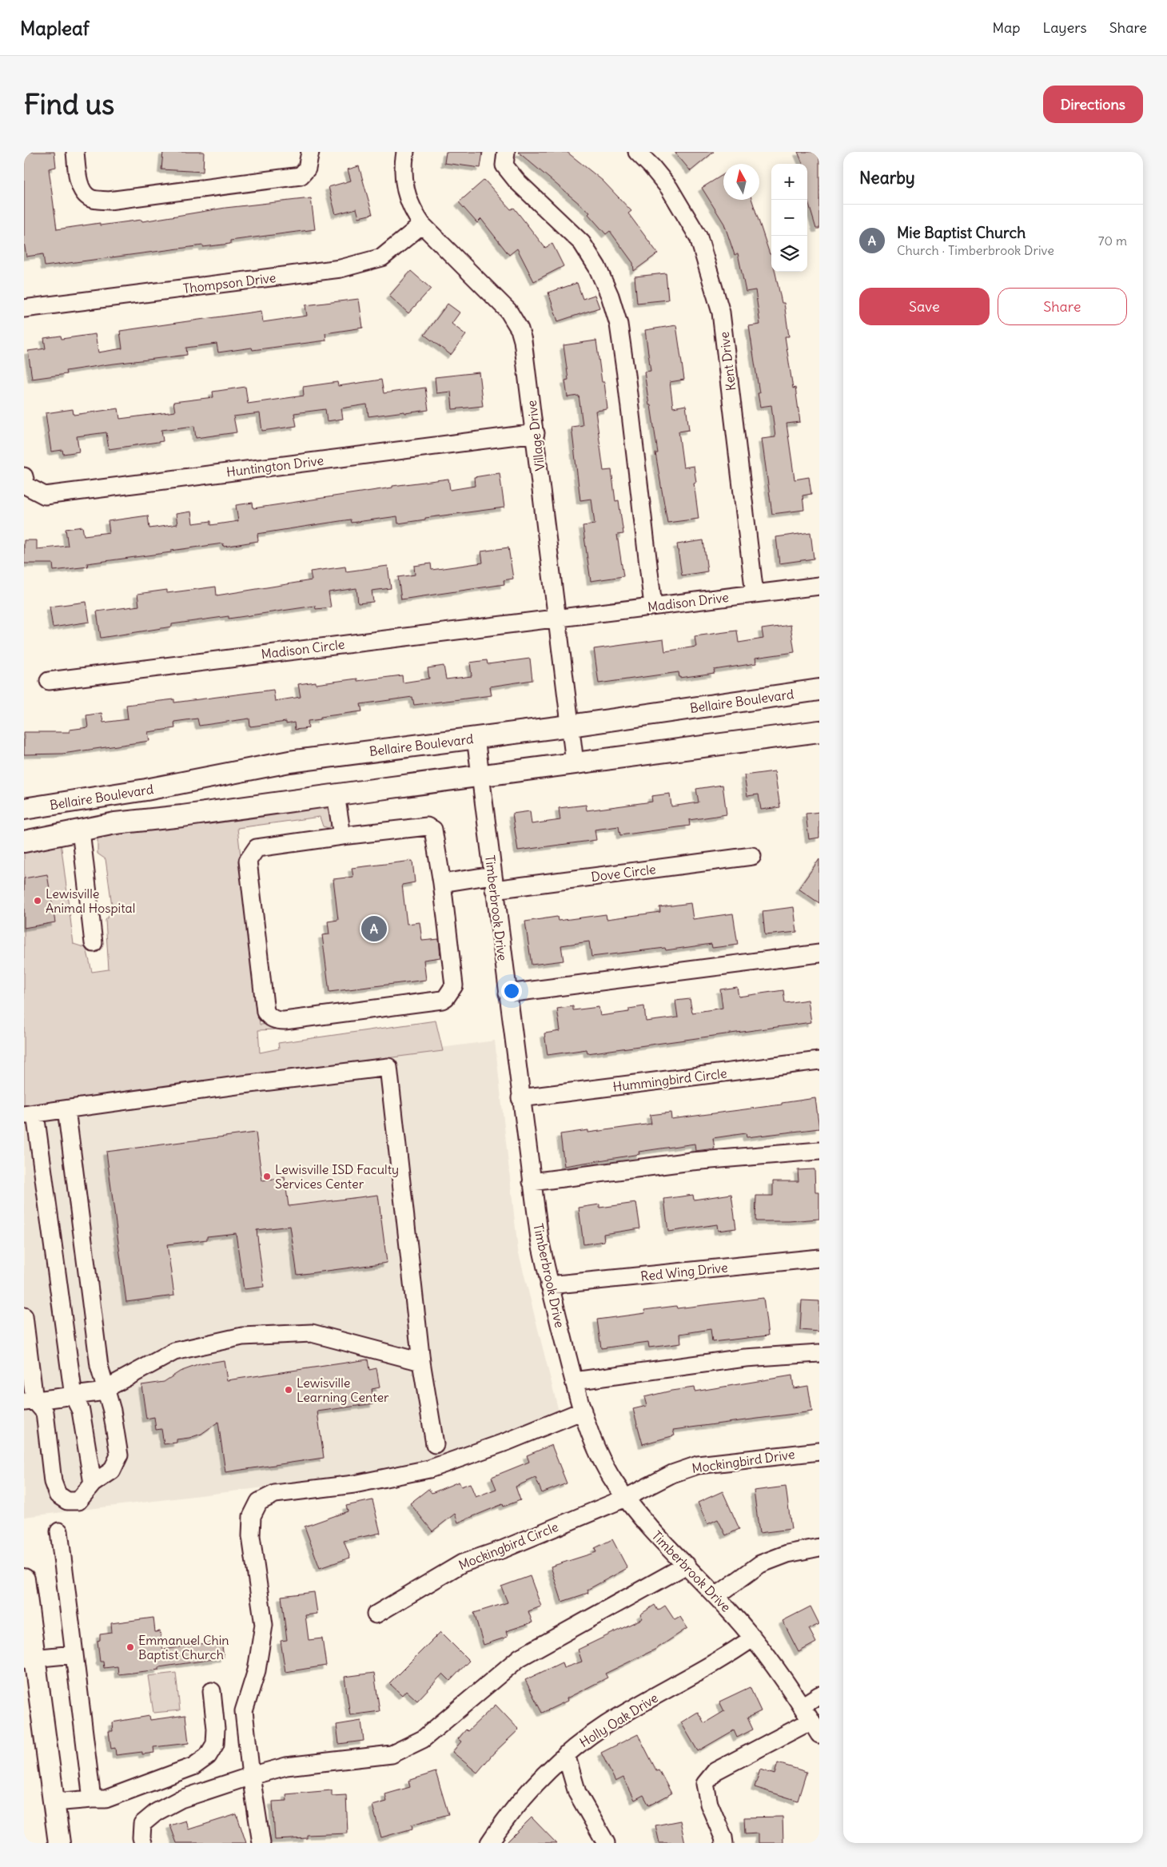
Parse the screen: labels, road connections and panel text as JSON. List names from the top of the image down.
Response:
{
  "streets": {
    "main road": ["Bellaire Boulevard"],
    "street": [
      "Thompson Drive",
      "Kent Drive",
      "Village Drive",
      "Huntington Drive",
      "Madison Drive",
      "Madison Circle",
      "Dove Circle",
      "Timberbrook Drive",
      "Hummingbird Circle",
      "Red Wing Drive",
      "Mockingbird Drive",
      "Mockingbird Circle",
      "Holly Oak Drive"
    ]
  },
  "crossings": [
    ["Thompson Drive", "Village Drive"],
    ["Kent Drive", "Madison Drive"],
    ["Village Drive", "Huntington Drive"],
    ["Village Drive", "Madison Drive"],
    ["Village Drive", "Madison Circle"],
    ["Village Drive", "Bellaire Boulevard"],
    ["Madison Drive", "Madison Circle"],
    ["Bellaire Boulevard", "Timberbrook Drive"],
    ["Dove Circle", "Timberbrook Drive"],
    ["Timberbrook Drive", "Hummingbird Circle"],
    ["Timberbrook Drive", "Red Wing Drive"],
    ["Timberbrook Drive", "Mockingbird Drive"],
    ["Timberbrook Drive", "Mockingbird Circle"],
    ["Timberbrook Drive", "Holly Oak Drive"],
    ["Mockingbird Drive", "Mockingbird Circle"]
  ],
  "places": [
    "Lewisville Animal Hospital",
    "Lewisville ISD Faculty Services Center",
    "Lewisville Learning Center",
    "Emmanuel Chin Baptist Church"
  ],
  "north": "top",
  "page": {
    "header": "Mapleaf",
    "nav": ["Map", "Layers", "Share"],
    "buttons": [
      "Directions",
      ["Save", "Share"]
    ],
    "title": "Find us",
    "heading": "Nearby",
    "map_buttons": ["+", "−"],
    "list": [
      {
        "mark": "A",
        "name": "Mie Baptist Church",
        "note": "Church · Timberbrook Drive",
        "value": "70 m"
      }
    ],
    "pins": "A"
  }
}
